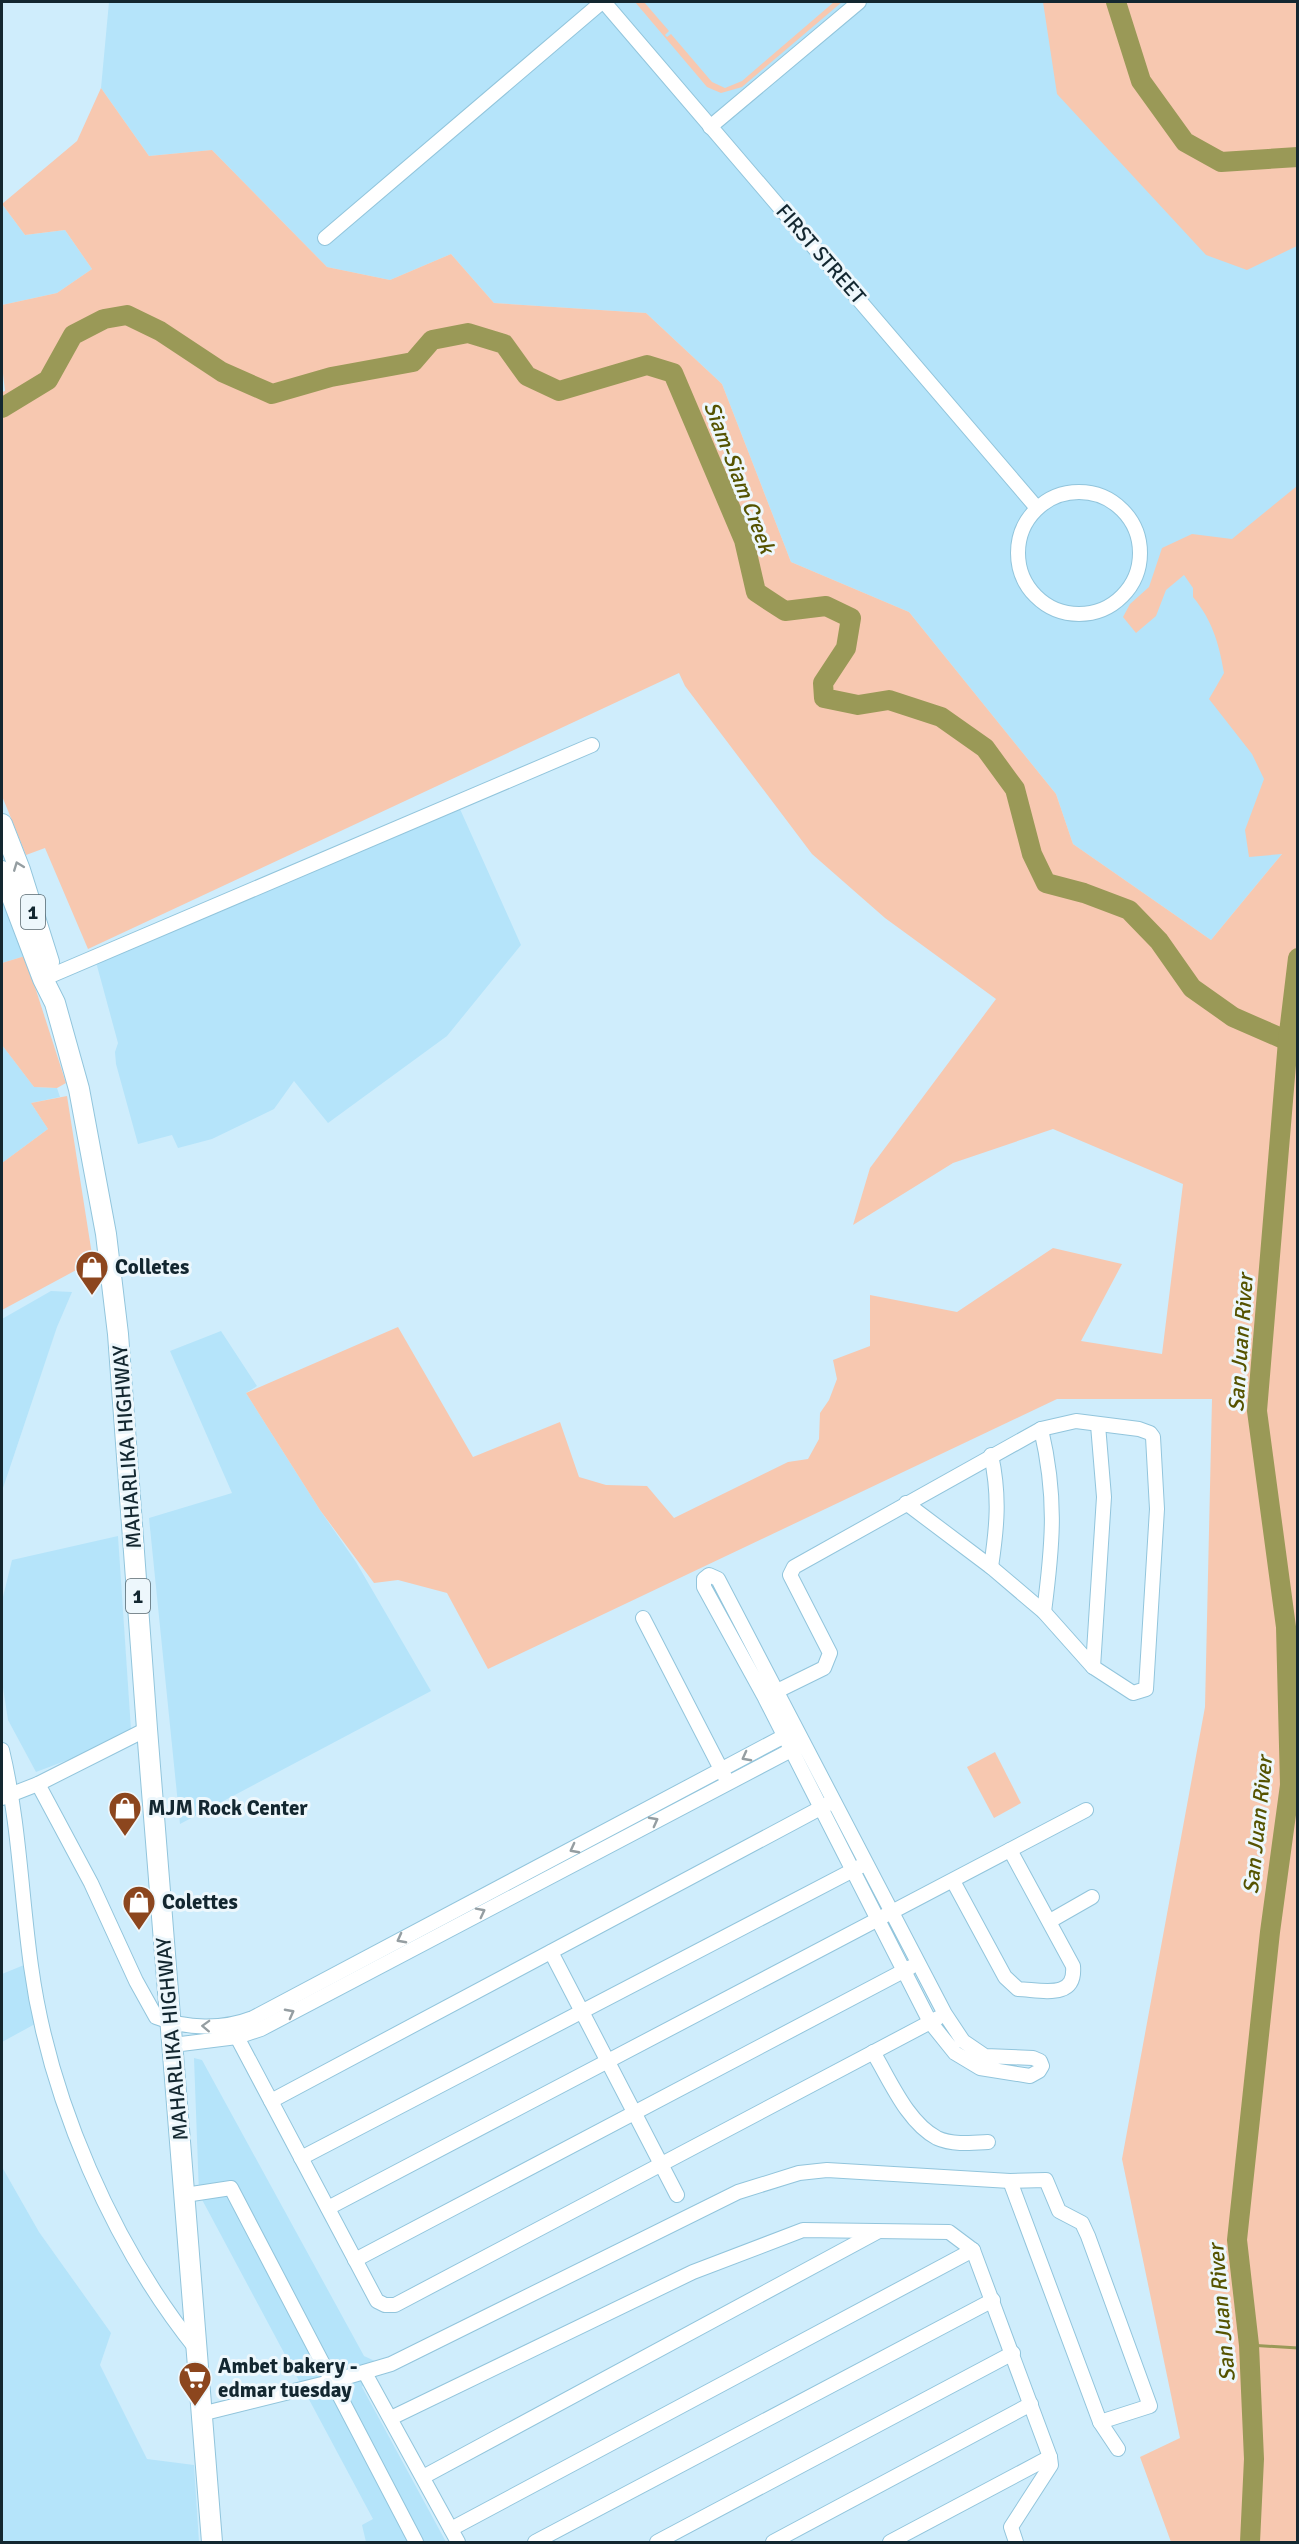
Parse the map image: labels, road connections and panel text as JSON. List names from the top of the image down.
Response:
{
  "streets": {
    "highway": ["1", "MAHARLIKA HIGHWAY"],
    "street": ["FIRST STREET"]
  },
  "water": ["Siam-Siam Creek", "San Juan River"],
  "places": {
    "shop": ["Colletes", "MJM Rock Center", "Colettes"],
    "supermarket": ["Ambet bakery - edmar tuesday"]
  }
}
